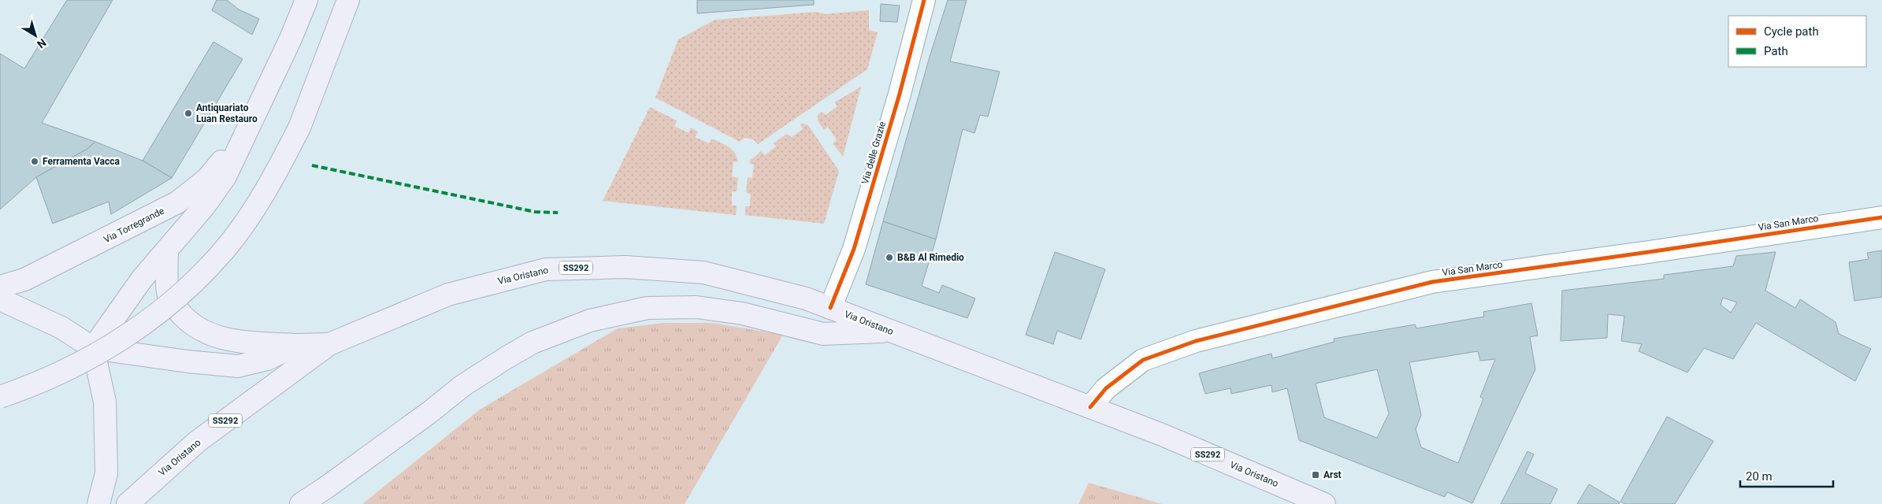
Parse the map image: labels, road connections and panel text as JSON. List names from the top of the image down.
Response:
{
  "streets": {
    "main road": ["Via Torregrande", "SS292", "Via Oristano"],
    "street": ["Via delle Grazie", "Via San Marco"]
  },
  "crossings": [
    ["Via delle Grazie", "Via Oristano"],
    ["Via San Marco", "Via Oristano"],
    ["Via Torregrande", "SS292"],
    ["Via Torregrande", "Via Oristano"],
    ["SS292", "Via Oristano"]
  ],
  "places": {
    "other": ["Antiquariato Luan Restauro", "Ferramenta Vacca", "B&B Al Rimedio"],
    "transit": ["Arst"]
  },
  "legend": ["Cycle path", "Path"],
  "scale_bar": "20 m",
  "north": "bottom right"
}
